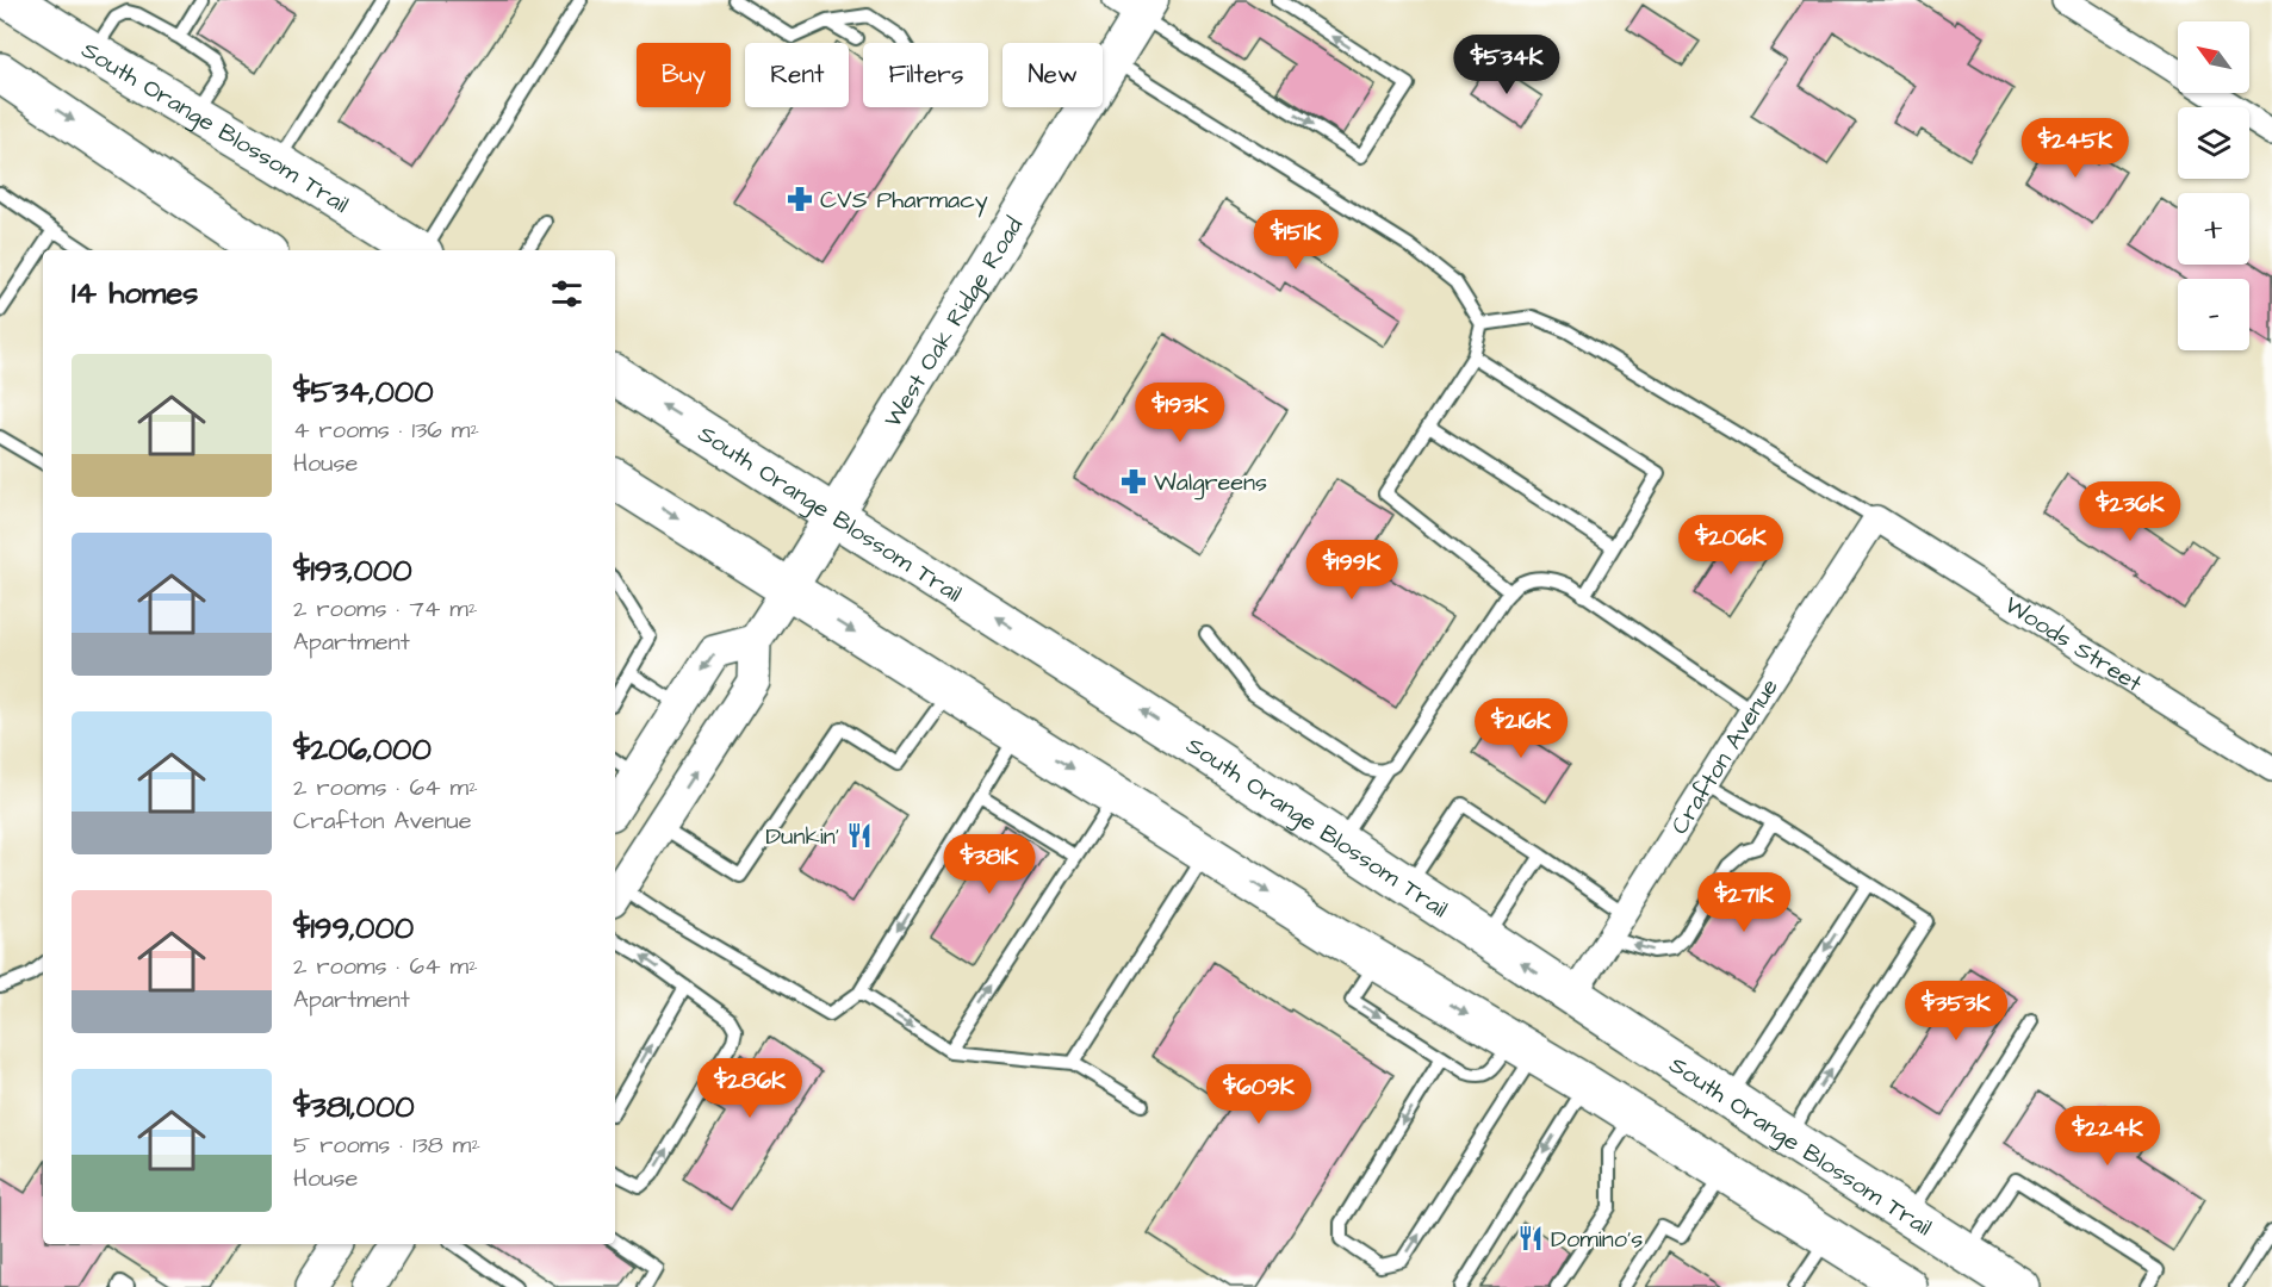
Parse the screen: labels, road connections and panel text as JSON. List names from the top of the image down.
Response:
{
  "streets": {
    "main road": ["South Orange Blossom Trail", "West Oak Ridge Road"],
    "street": ["Woods Street", "Crafton Avenue"]
  },
  "crossings": [
    ["South Orange Blossom Trail", "West Oak Ridge Road"],
    ["South Orange Blossom Trail", "Crafton Avenue"],
    ["Woods Street", "Crafton Avenue"]
  ],
  "places": {
    "pharmacy": ["CVS Pharmacy", "Walgreens"],
    "restaurant": ["Dunkin'", "Domino's"]
  },
  "north": "top left",
  "page": {
    "map_buttons": ["+", "−"],
    "price": [
      "$534K",
      "$245K",
      "$151K",
      "$193K",
      "$236K",
      "$206K",
      "$199K",
      "$216K",
      "$381K",
      "$271K",
      "$353K",
      "$286K",
      "$609K",
      "$224K"
    ],
    "chip": [
      "Buy",
      "Rent",
      "Filters",
      "New"
    ],
    "heading": "14 homes",
    "list": [
      {
        "name": "$534,000",
        "note": "4 rooms · 136 m² · House"
      },
      {
        "name": "$193,000",
        "note": "2 rooms · 74 m² · Apartment"
      },
      {
        "name": "$206,000",
        "note": "2 rooms · 64 m² · Crafton Avenue"
      },
      {
        "name": "$199,000",
        "note": "2 rooms · 64 m² · Apartment"
      },
      {
        "name": "$381,000",
        "note": "5 rooms · 138 m² · House"
      }
    ]
  }
}
